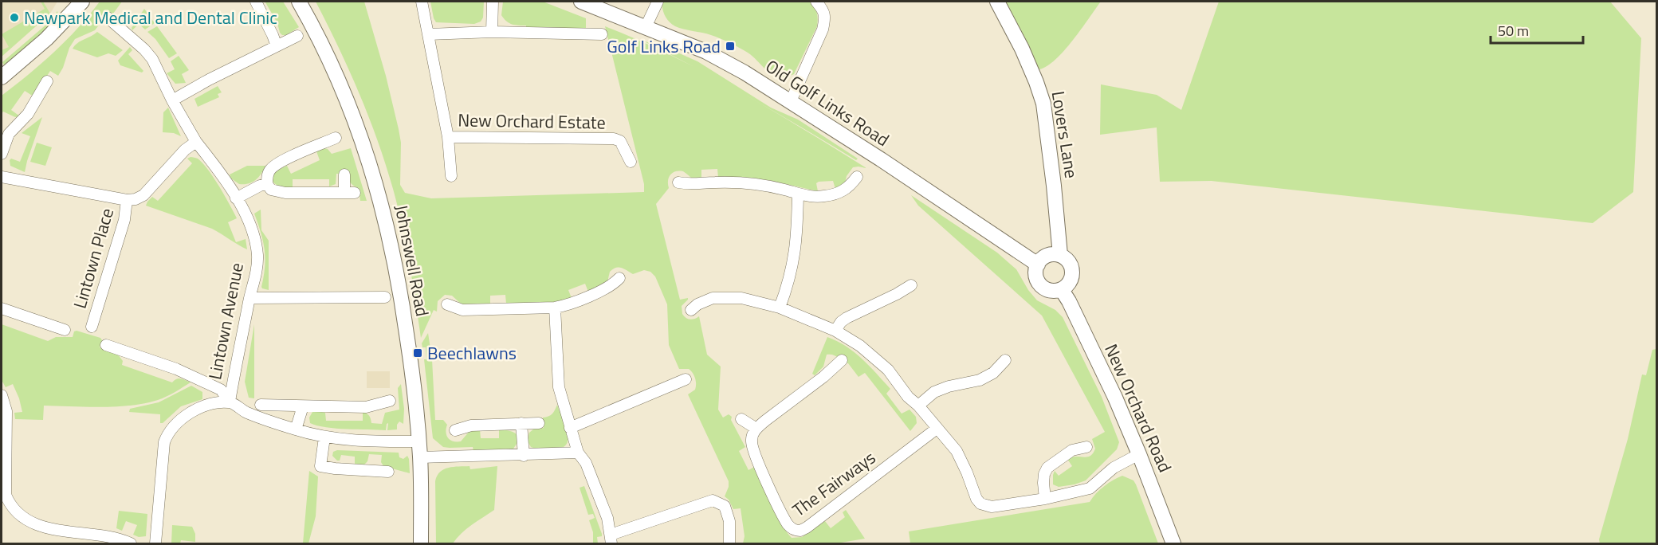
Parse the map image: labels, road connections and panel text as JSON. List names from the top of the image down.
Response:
{
  "streets": {
    "street": [
      "Old Golf Links Road",
      "New Orchard Estate",
      "Lovers Lane",
      "Lintown Place",
      "Johnswell Road",
      "Lintown Avenue",
      "New Orchard Road",
      "The Fairways"
    ]
  },
  "crossings": [
    ["Old Golf Links Road", "Lovers Lane"],
    ["Old Golf Links Road", "New Orchard Road"],
    ["Lovers Lane", "New Orchard Road"],
    ["Johnswell Road", "Lintown Avenue"]
  ],
  "places": {
    "other": ["Newpark Medical and Dental Clinic"],
    "transit": ["Golf Links Road", "Beechlawns"]
  },
  "scale_bar": "50 m"
}
